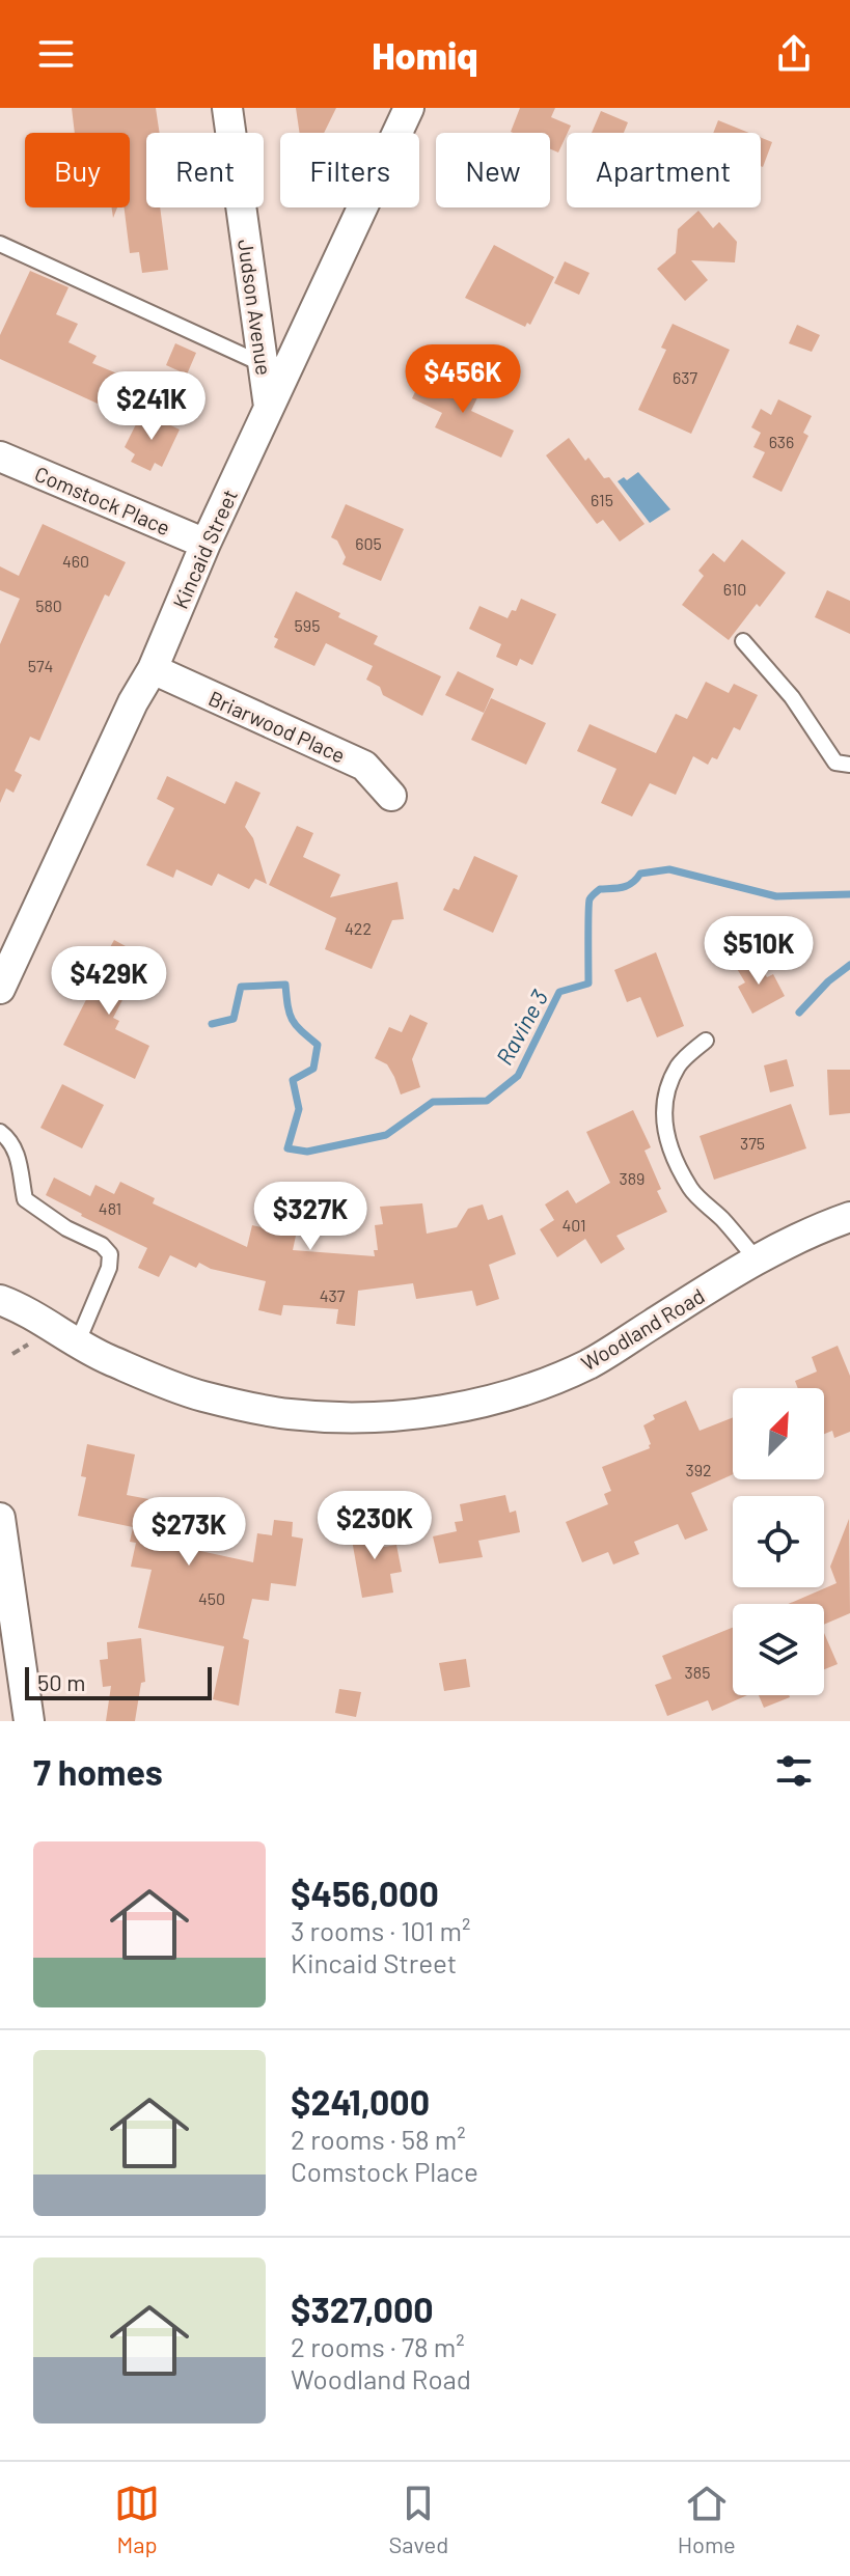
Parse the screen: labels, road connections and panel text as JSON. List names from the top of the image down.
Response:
{
  "streets": {
    "street": [
      "Judson Avenue",
      "Comstock Place",
      "Kincaid Street",
      "Briarwood Place",
      "Woodland Road"
    ]
  },
  "crossings": [
    ["Judson Avenue", "Kincaid Street"],
    ["Comstock Place", "Kincaid Street"],
    ["Kincaid Street", "Briarwood Place"]
  ],
  "water": ["Ravine 3"],
  "house_numbers": [
    "637",
    "636",
    "615",
    "605",
    "460",
    "610",
    "580",
    "595",
    "574",
    "422",
    "375",
    "389",
    "481",
    "401",
    "437",
    "392",
    "450",
    "385"
  ],
  "scale_bar": "50 m",
  "north": "top right",
  "page": {
    "header": "Homiq",
    "chip": [
      "Buy",
      "Rent",
      "Filters",
      "New",
      "Apartment"
    ],
    "price": [
      "$456K",
      "$241K",
      "$510K",
      "$429K",
      "$327K",
      "$230K",
      "$273K"
    ],
    "scale": "50 m",
    "heading": "7 homes",
    "list": [
      {
        "name": "$456,000",
        "note": "3 rooms · 101 m² · Kincaid Street"
      },
      {
        "name": "$241,000",
        "note": "2 rooms · 58 m² · Comstock Place"
      },
      {
        "name": "$327,000",
        "note": "2 rooms · 78 m² · Woodland Road"
      }
    ],
    "tabs": ["Map", "Saved", "Home"]
  }
}
